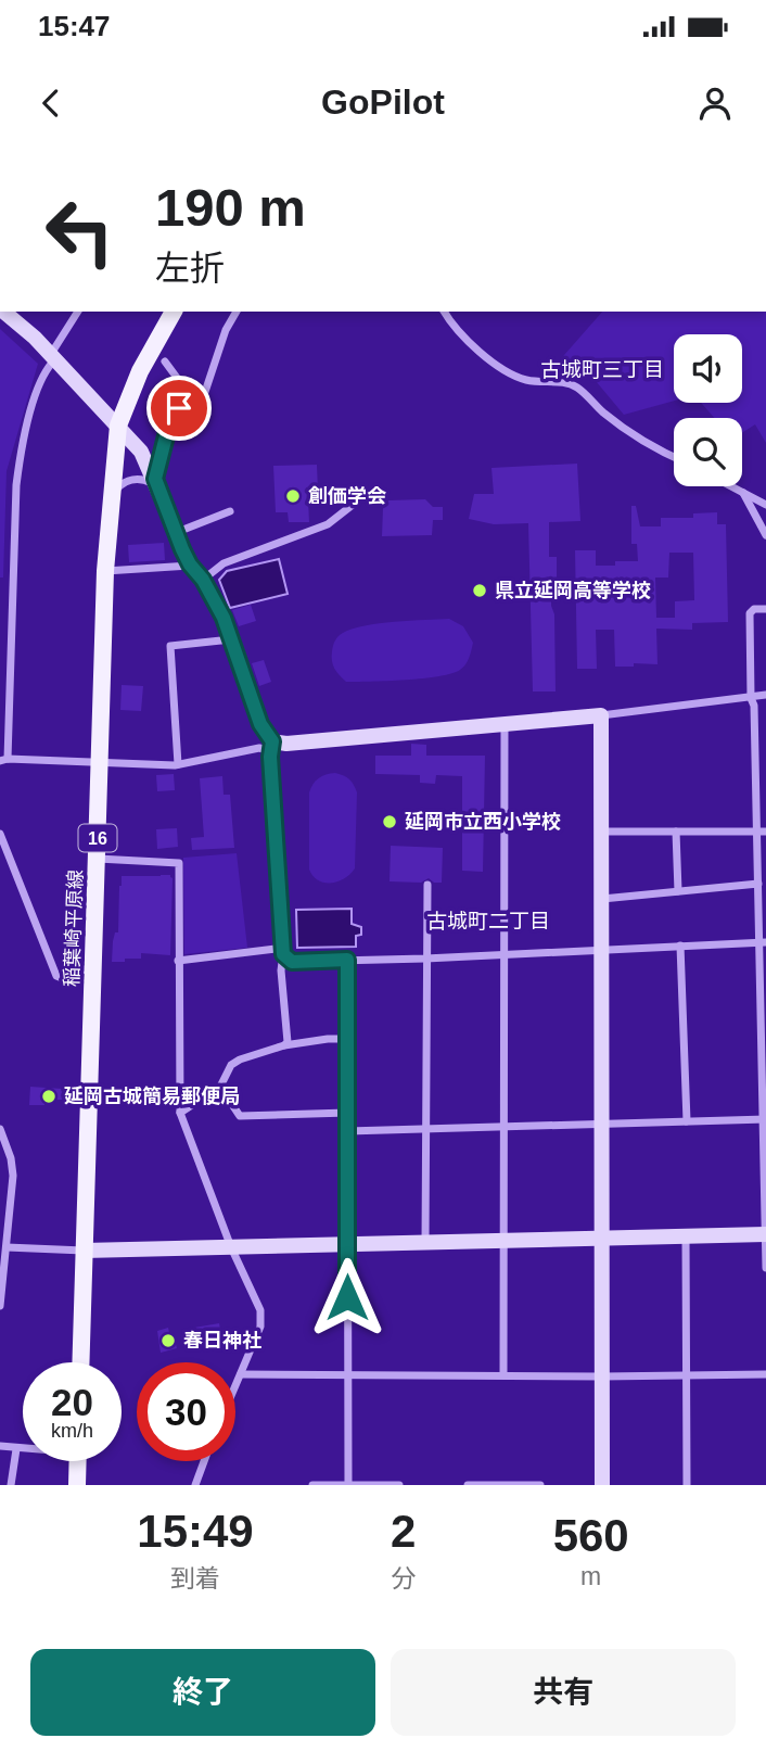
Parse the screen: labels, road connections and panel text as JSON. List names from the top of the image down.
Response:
{
  "streets": {
    "main road": ["16", "稲葉崎平原線"]
  },
  "districts": ["古城町三丁目", "古城町二丁目"],
  "places": [
    "創価学会",
    "県立延岡高等学校",
    "延岡市立西小学校",
    "延岡古城簡易郵便局",
    "春日神社"
  ],
  "page": {
    "status": "15:47",
    "header": "GoPilot",
    "turn": ["190 m", "左折"],
    "speed": "20 km/h",
    "limit": "30",
    "eta": [
      "15:49",
      "到着",
      "2",
      "分",
      "560",
      "m"
    ],
    "buttons": ["終了", "共有"]
  }
}
